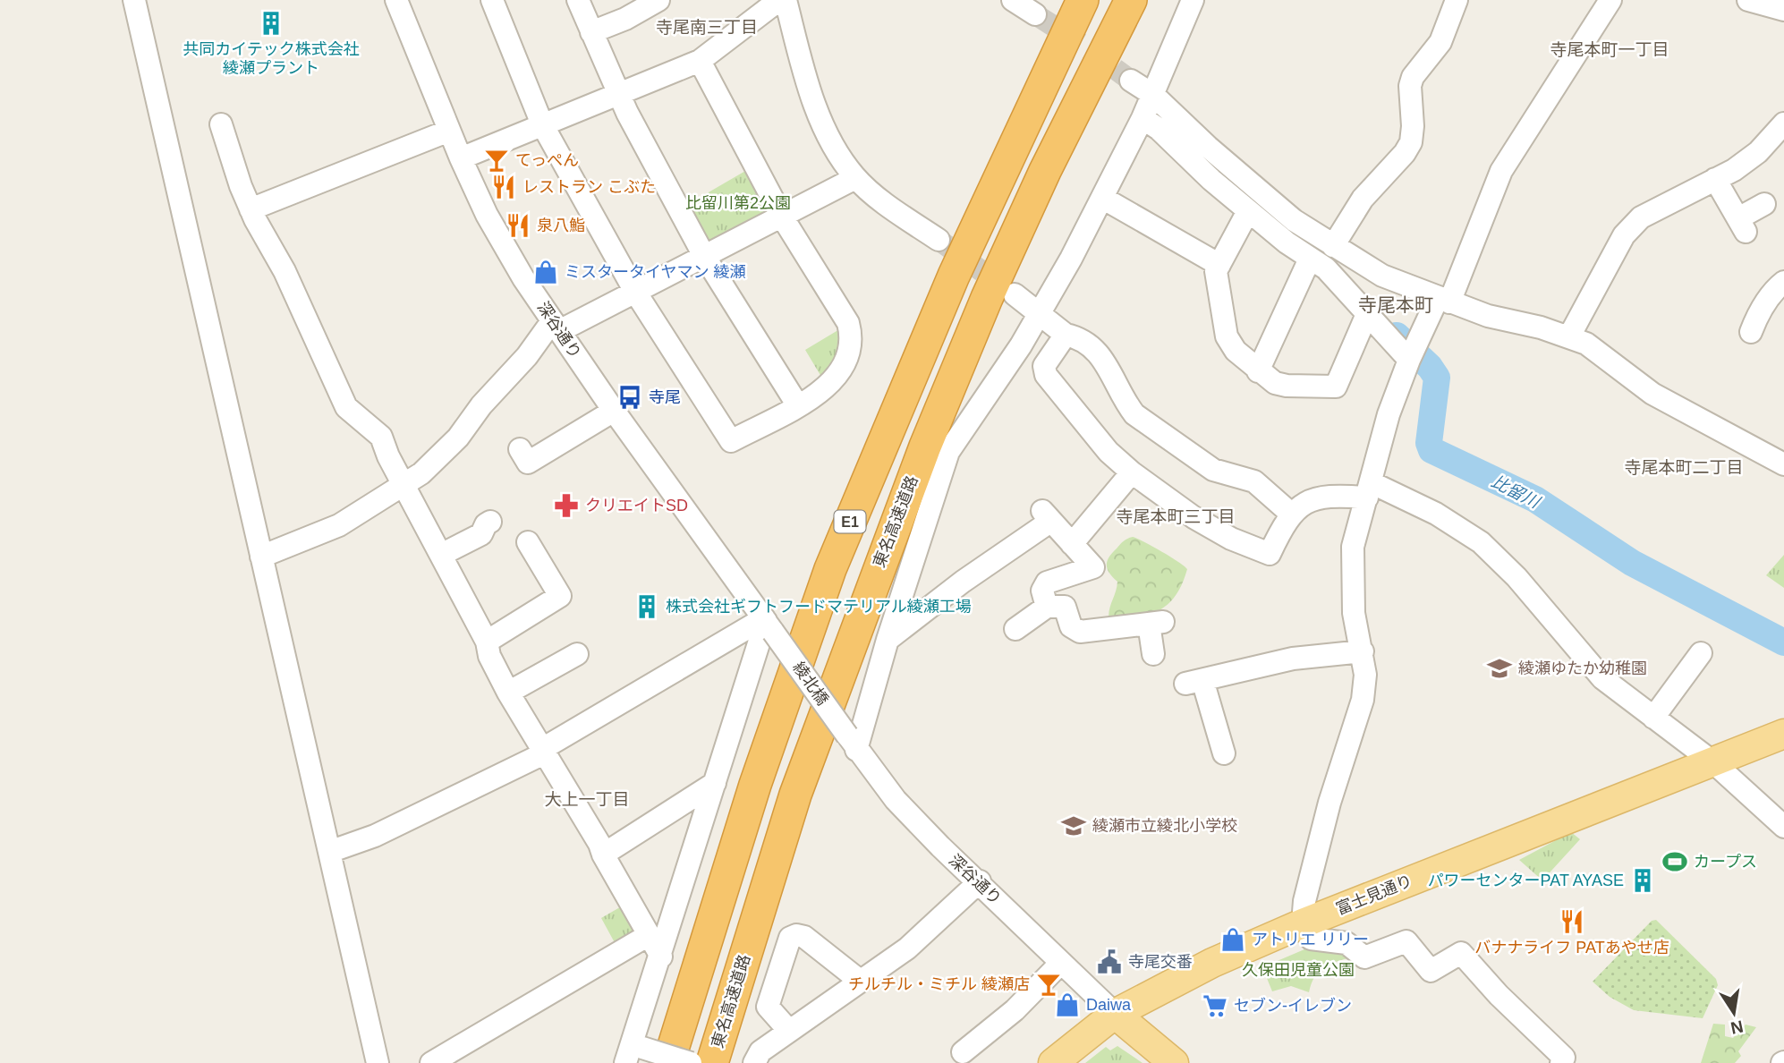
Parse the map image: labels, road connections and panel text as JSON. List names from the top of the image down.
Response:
{
  "streets": {
    "highway": ["E1", "東名高速道路"],
    "main road": ["富士見通り"],
    "street": ["深谷通り", "綾北橋"]
  },
  "crossings": [
    ["深谷通り", "綾北橋"],
    ["深谷通り", "富士見通り"]
  ],
  "districts": [
    "寺尾南三丁目",
    "寺尾本町一丁目",
    "寺尾本町",
    "寺尾本町二丁目",
    "寺尾本町三丁目",
    "大上一丁目"
  ],
  "water": ["比留川"],
  "parks": ["比留川第2公園", "久保田児童公園"],
  "places": {
    "building": ["共同カイテック株式会社 綾瀬プラント", "株式会社ギフトフードマテリアル綾瀬工場", "パワーセンターPAT AYASE"],
    "bar": ["てっぺん", "チルチル・ミチル 綾瀬店"],
    "restaurant": ["レストラン こぶた", "泉八鮨", "バナナライフ PATあやせ店"],
    "shop": ["ミスタータイヤマン 綾瀬", "アトリエ リリー", "Daiwa"],
    "bus stop": ["寺尾"],
    "pharmacy": ["クリエイトSD"],
    "school or university": ["綾瀬ゆたか幼稚園", "綾瀬市立綾北小学校"],
    "sports": ["カープス"],
    "public building": ["寺尾交番"],
    "supermarket": ["セブン-イレブン"]
  },
  "north": "bottom"
}
